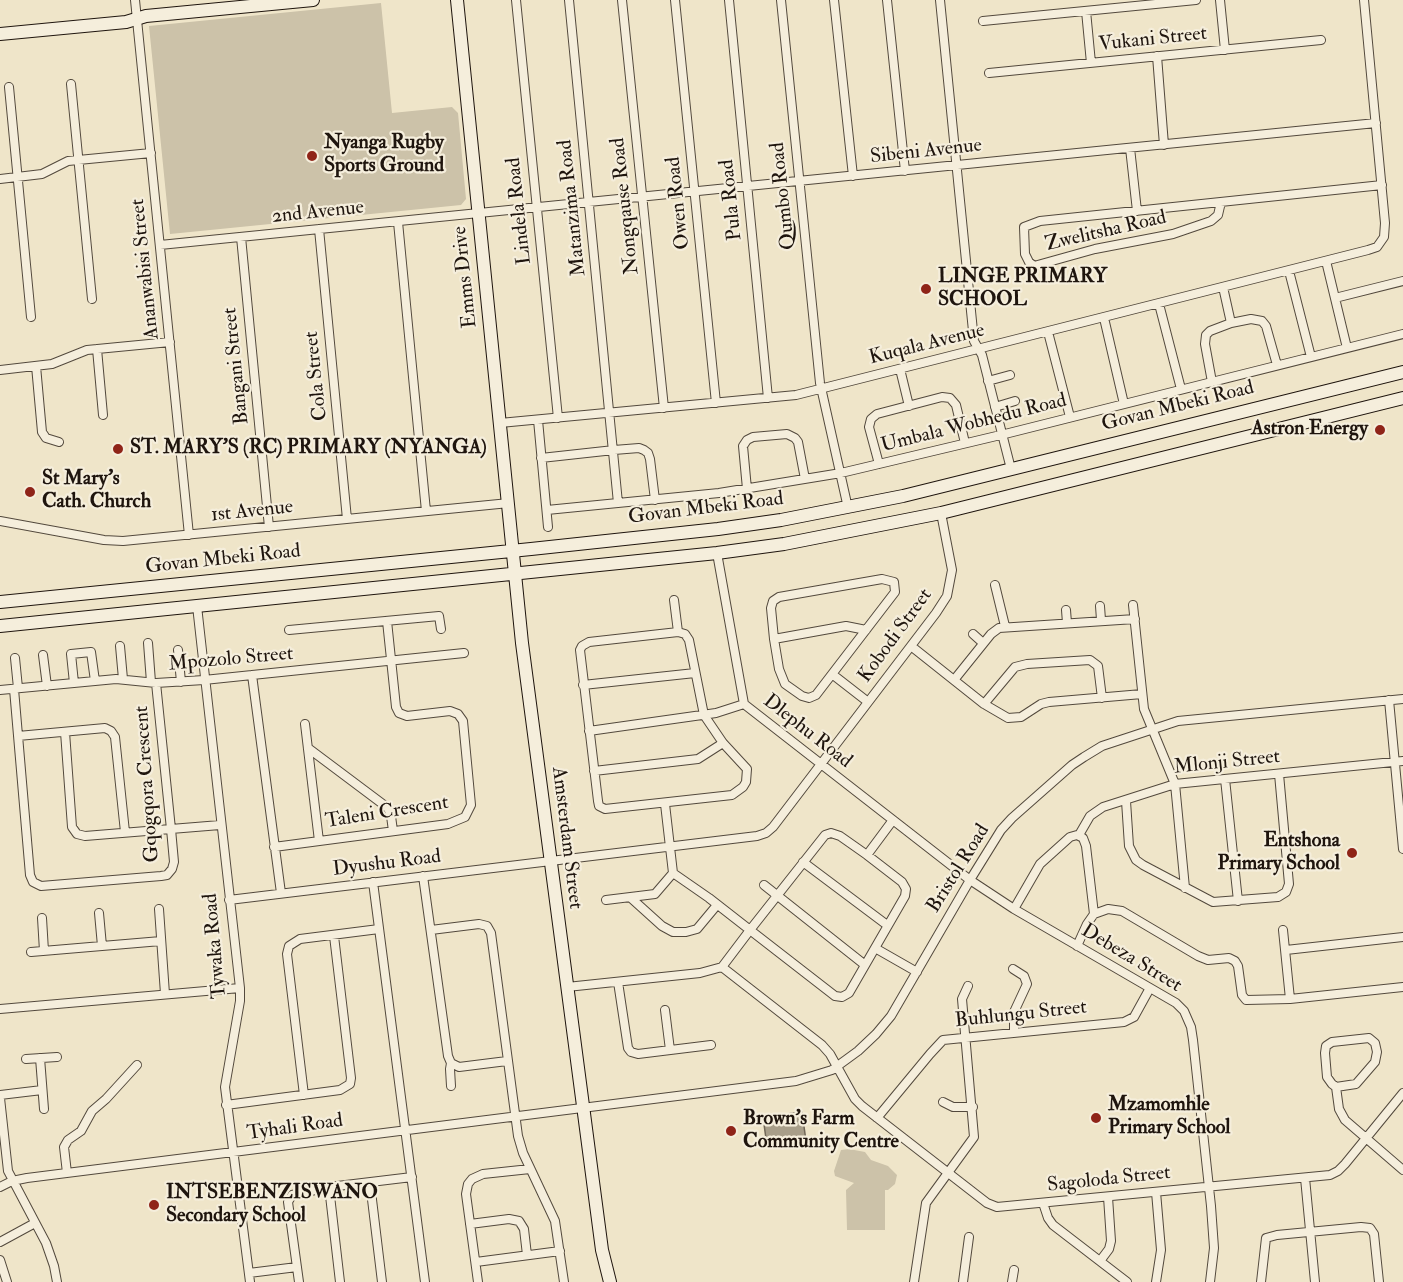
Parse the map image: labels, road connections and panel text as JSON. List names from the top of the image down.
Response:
{
  "streets": {
    "main road": ["Emms Drive", "Govan Mbeki Road", "Amsterdam Street"],
    "street": [
      "Vukani Street",
      "Sibeni Avenue",
      "Qumbo Road",
      "Pula Road",
      "Owen Road",
      "Nongqause Road",
      "Matanzima Road",
      "Lindela Road",
      "2nd Avenue",
      "Zwelitsha Road",
      "Ananwabisi Street",
      "Kuqala Avenue",
      "Bangani Street",
      "Cola Street",
      "Umbala Wobhedu Road",
      "1st Avenue",
      "Kobodi Street",
      "Mpozolo Street",
      "Dlephu Road",
      "Mlonji Street",
      "Gqogqora Crescent",
      "Taleni Crescent",
      "Dyushu Road",
      "Bristol Road",
      "Tywaka Road",
      "Debeza Street",
      "Buhlungu Street",
      "Tyhali Road",
      "Sagoloda Street"
    ]
  },
  "crossings": [
    ["Sibeni Avenue", "Qumbo Road"],
    ["Sibeni Avenue", "Pula Road"],
    ["Sibeni Avenue", "Owen Road"],
    ["Sibeni Avenue", "Nongqause Road"],
    ["Sibeni Avenue", "Matanzima Road"],
    ["Sibeni Avenue", "Lindela Road"],
    ["Sibeni Avenue", "2nd Avenue"],
    ["Sibeni Avenue", "Zwelitsha Road"],
    ["Sibeni Avenue", "Emms Drive"],
    ["Qumbo Road", "Kuqala Avenue"],
    ["Qumbo Road", "Govan Mbeki Road"],
    ["Qumbo Road", "Umbala Wobhedu Road"],
    ["Pula Road", "Kuqala Avenue"],
    ["Owen Road", "Kuqala Avenue"],
    ["Nongqause Road", "Kuqala Avenue"],
    ["Matanzima Road", "Kuqala Avenue"],
    ["Matanzima Road", "Umbala Wobhedu Road"],
    ["Lindela Road", "Kuqala Avenue"],
    ["2nd Avenue", "Ananwabisi Street"],
    ["2nd Avenue", "Emms Drive"],
    ["2nd Avenue", "Bangani Street"],
    ["2nd Avenue", "Cola Street"],
    ["Zwelitsha Road", "Kuqala Avenue"],
    ["Ananwabisi Street", "1st Avenue"],
    ["Emms Drive", "Kuqala Avenue"],
    ["Emms Drive", "Govan Mbeki Road"],
    ["Emms Drive", "1st Avenue"],
    ["Emms Drive", "Amsterdam Street"],
    ["Bangani Street", "1st Avenue"],
    ["Cola Street", "1st Avenue"],
    ["Govan Mbeki Road", "Amsterdam Street"],
    ["Kobodi Street", "Dlephu Road"],
    ["Kobodi Street", "Dyushu Road"],
    ["Mpozolo Street", "Gqogqora Crescent"],
    ["Mpozolo Street", "Taleni Crescent"],
    ["Mpozolo Street", "Tywaka Road"],
    ["Dlephu Road", "Bristol Road"],
    ["Dlephu Road", "Debeza Street"],
    ["Mlonji Street", "Debeza Street"],
    ["Amsterdam Street", "Dyushu Road"],
    ["Amsterdam Street", "Bristol Road"],
    ["Amsterdam Street", "Tyhali Road"],
    ["Dyushu Road", "Tywaka Road"],
    ["Bristol Road", "Debeza Street"],
    ["Bristol Road", "Tyhali Road"],
    ["Bristol Road", "Sagoloda Street"],
    ["Tywaka Road", "Tyhali Road"],
    ["Debeza Street", "Buhlungu Street"],
    ["Debeza Street", "Sagoloda Street"],
    ["Buhlungu Street", "Sagoloda Street"]
  ],
  "places": [
    "Nyanga Rugby Sports Ground",
    "LINGE PRIMARY SCHOOL",
    "Astron Energy",
    "ST. MARY'S (RC) PRIMARY (NYANGA)",
    "St Mary's Cath. Church",
    "Entshona Primary School",
    "Mzamomhle Primary School",
    "Brown's Farm Community Centre",
    "INTSEBENZISWANO Secondary School"
  ]
}
